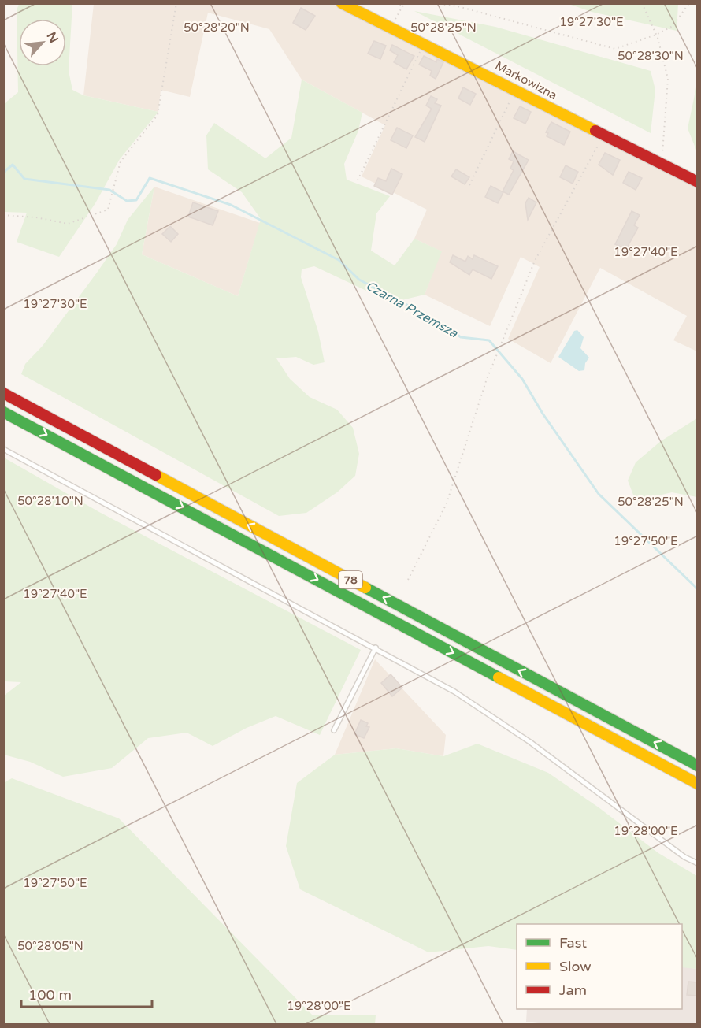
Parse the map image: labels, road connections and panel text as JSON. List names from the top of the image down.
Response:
{
  "streets": {
    "main road": ["Markowizna", "78"]
  },
  "water": ["Czarna Przemsza"],
  "legend": ["Fast", "Slow", "Jam"],
  "scale_bar": "100 m",
  "north": "top right",
  "coordinates": [
    "19°27'30\"E",
    "50°28'20\"N",
    "50°28'25\"N",
    "50°28'30\"N",
    "19°27'40\"E",
    "50°28'10\"N",
    "19°27'50\"E",
    "19°28'00\"E",
    "50°28'05\"N"
  ]
}
